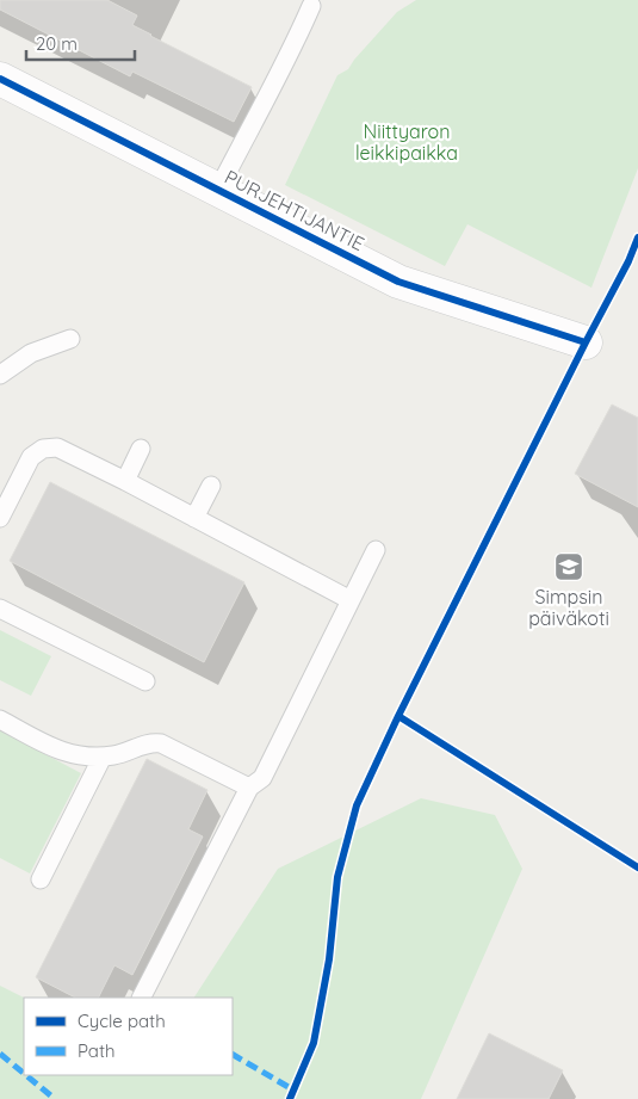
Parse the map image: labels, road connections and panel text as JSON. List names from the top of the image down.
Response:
{
  "streets": {
    "street": ["PURJEHTIJANTIE"]
  },
  "parks": ["Niittyaron leikkipaikka"],
  "places": {
    "school or university": ["Simpsin päiväkoti"]
  },
  "legend": ["Cycle path", "Path"],
  "scale_bar": "20 m"
}
